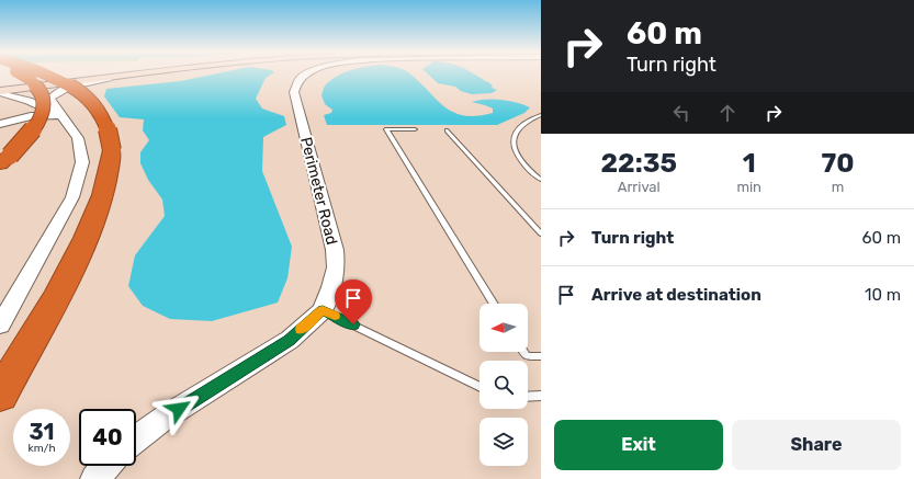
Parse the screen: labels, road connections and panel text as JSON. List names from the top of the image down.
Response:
{
  "streets": {
    "street": ["Perimeter Road"]
  },
  "north": "left",
  "page": {
    "turn": ["60 m", "Turn right"],
    "eta": [
      "22:35",
      "Arrival",
      "1",
      "min",
      "70",
      "m"
    ],
    "list": [
      {
        "name": "Turn right",
        "value": "60 m"
      },
      {
        "name": "Arrive at destination",
        "value": "10 m"
      }
    ],
    "speed": "31 km/h",
    "limit": "40",
    "buttons": ["Exit", "Share"]
  }
}
